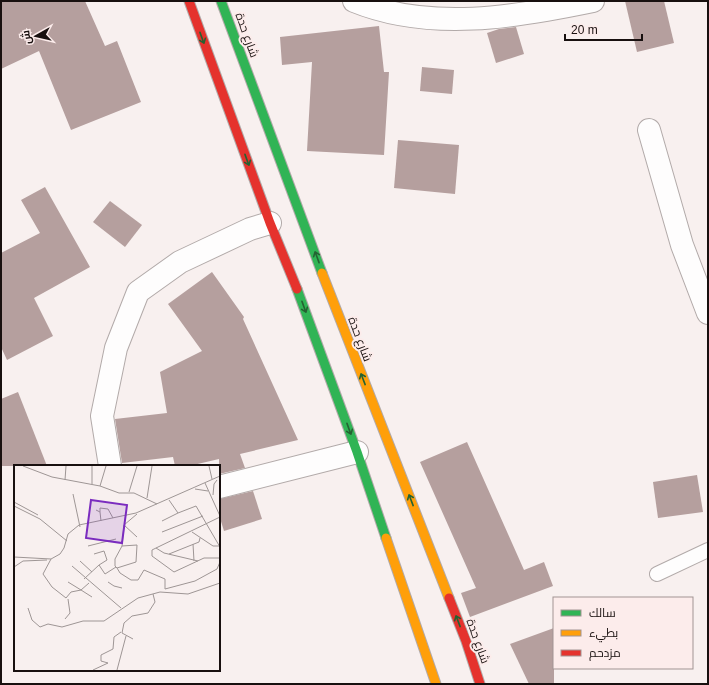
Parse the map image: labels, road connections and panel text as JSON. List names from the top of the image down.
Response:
{
  "streets": {
    "main road": ["شارع حدة"]
  },
  "legend": ["سالك", "بطيء", "مزدحم"],
  "scale_bar": "20 m",
  "north": "left"
}
